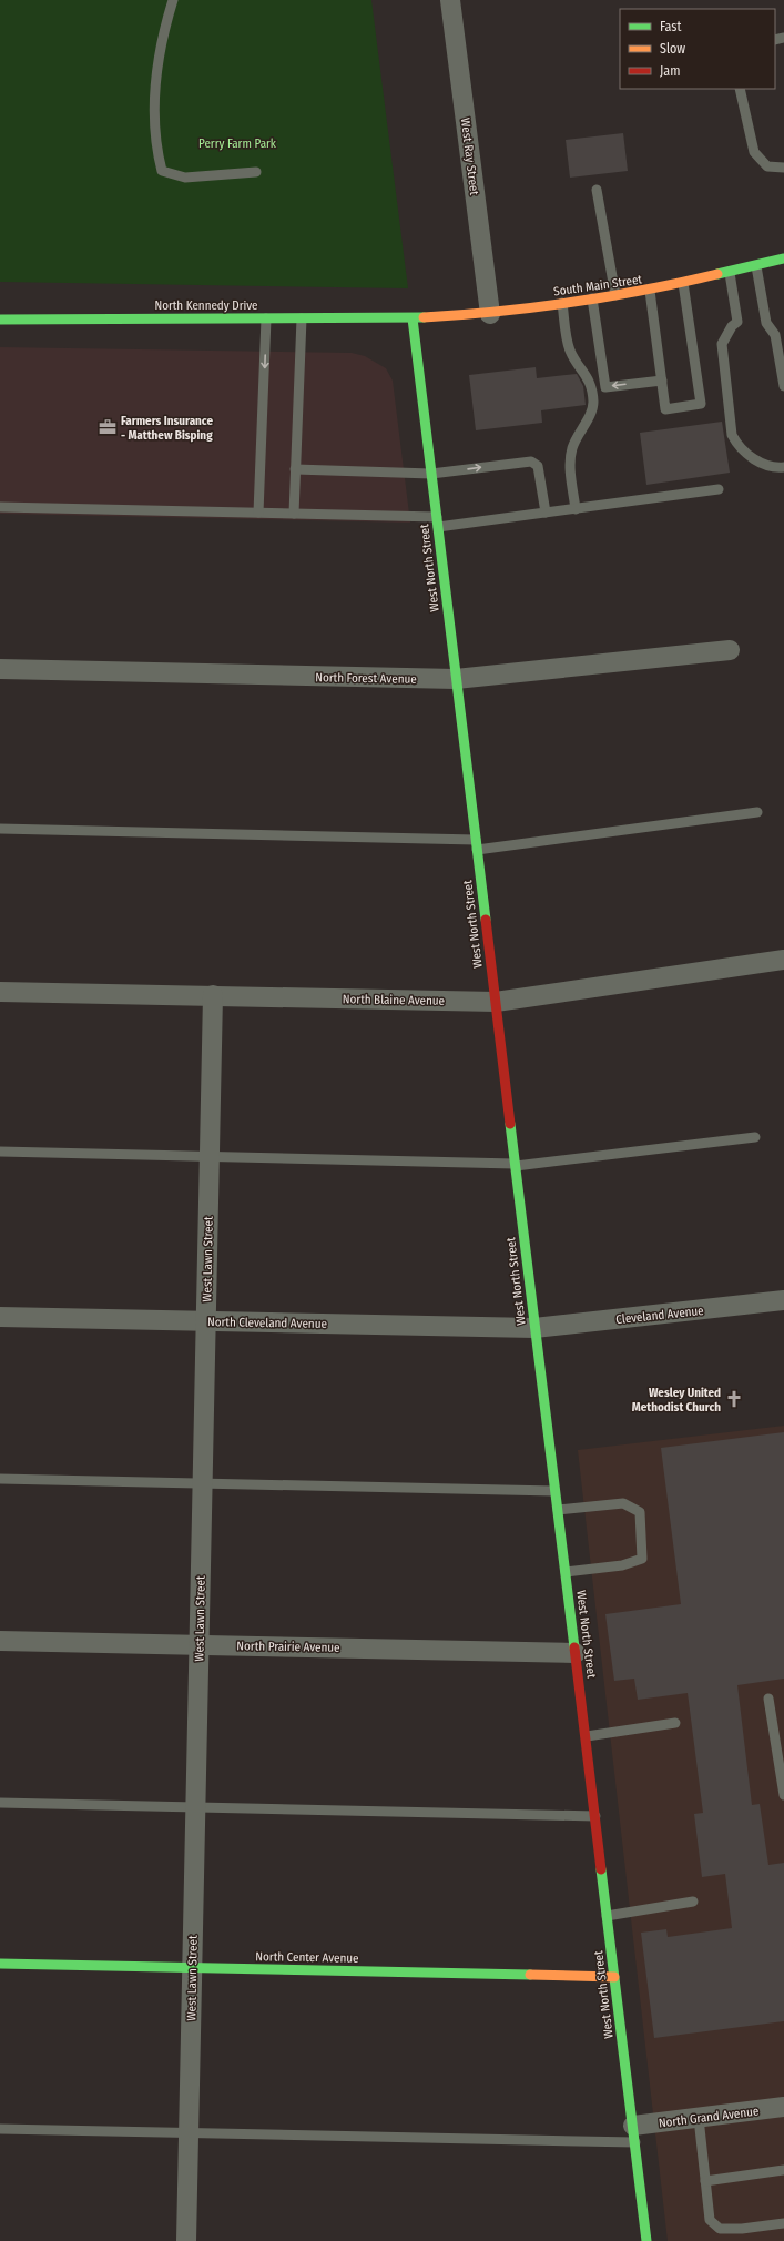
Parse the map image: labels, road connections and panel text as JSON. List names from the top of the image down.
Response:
{
  "streets": {
    "main road": [
      "South Main Street",
      "North Kennedy Drive",
      "West North Street",
      "North Center Avenue"
    ],
    "street": [
      "West Ray Street",
      "North Forest Avenue",
      "North Blaine Avenue",
      "West Lawn Street",
      "Cleveland Avenue",
      "North Cleveland Avenue",
      "North Prairie Avenue",
      "North Grand Avenue"
    ]
  },
  "crossings": [
    ["West Ray Street", "South Main Street"],
    ["South Main Street", "North Kennedy Drive"],
    ["South Main Street", "West North Street"],
    ["North Kennedy Drive", "West North Street"],
    ["West North Street", "North Forest Avenue"],
    ["West North Street", "North Blaine Avenue"],
    ["West North Street", "Cleveland Avenue"],
    ["West North Street", "North Cleveland Avenue"],
    ["West North Street", "North Prairie Avenue"],
    ["West North Street", "North Center Avenue"],
    ["West North Street", "North Grand Avenue"],
    ["North Blaine Avenue", "West Lawn Street"],
    ["West Lawn Street", "North Cleveland Avenue"],
    ["West Lawn Street", "North Prairie Avenue"],
    ["West Lawn Street", "North Center Avenue"],
    ["Cleveland Avenue", "North Cleveland Avenue"]
  ],
  "parks": ["Perry Farm Park"],
  "places": {
    "office": ["Farmers Insurance - Matthew Bisping"],
    "church": ["Wesley United Methodist Church"]
  },
  "legend": ["Fast", "Slow", "Jam"]
}
